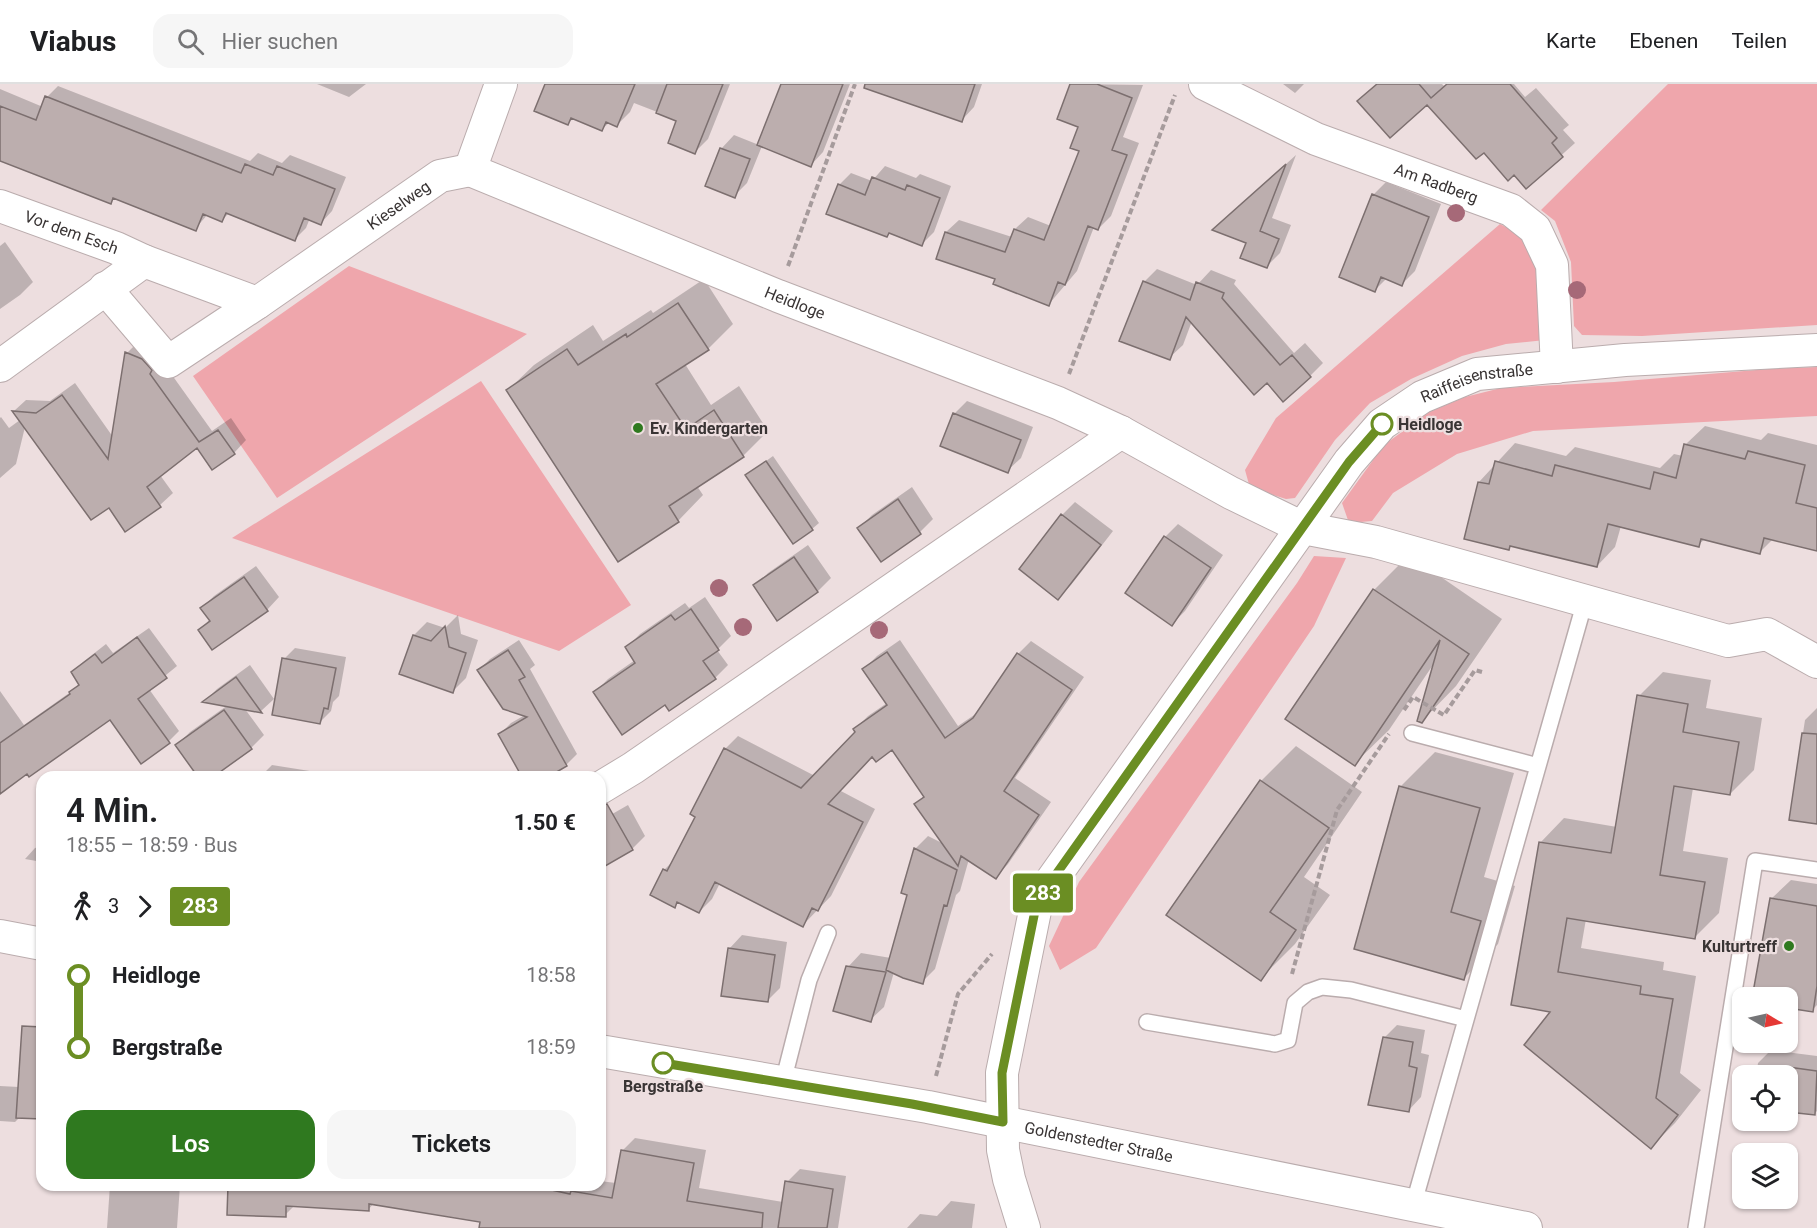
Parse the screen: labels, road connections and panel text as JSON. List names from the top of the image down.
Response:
{
  "streets": {
    "street": [
      "Am Radberg",
      "Kieselweg",
      "Vor dem Esch",
      "Heidloge",
      "Raiffeisenstraße",
      "Goldenstedter Straße"
    ]
  },
  "crossings": [
    ["Am Radberg", "Raiffeisenstraße"],
    ["Kieselweg", "Heidloge"],
    ["Heidloge", "Raiffeisenstraße"],
    ["Raiffeisenstraße", "Goldenstedter Straße"]
  ],
  "places": [
    "Heidloge",
    "Ev. Kindergarten",
    "Kulturtreff",
    "Bergstraße"
  ],
  "lines": ["bus line 283"],
  "north": "right",
  "page": {
    "header": "Viabus",
    "search": "Hier suchen",
    "nav": ["Karte", "Ebenen", "Teilen"],
    "on_map": "283",
    "heading": ["4 Min.", "18:55 – 18:59 · Bus", "1.50 €"],
    "legs": ["3", "283"],
    "list": [
      {
        "name": "Heidloge",
        "value": "18:58"
      },
      {
        "name": "Bergstraße",
        "value": "18:59"
      }
    ],
    "buttons": ["Los", "Tickets"]
  }
}
